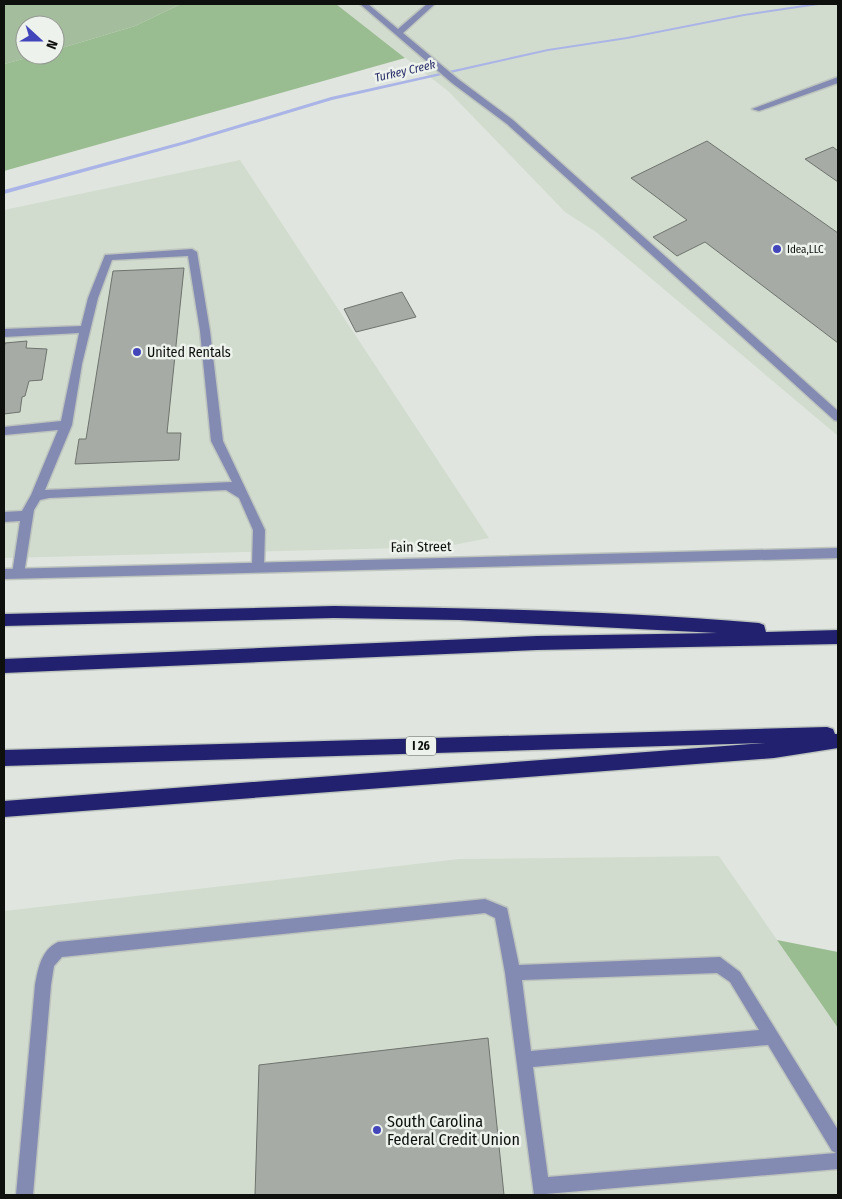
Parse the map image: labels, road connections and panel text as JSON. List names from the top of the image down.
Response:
{
  "streets": {
    "highway": ["I 26"],
    "street": ["Fain Street"]
  },
  "water": ["Turkey Creek"],
  "places": ["Idea,LLC", "United Rentals", "South Carolina Federal Credit Union"],
  "north": "right"
}
